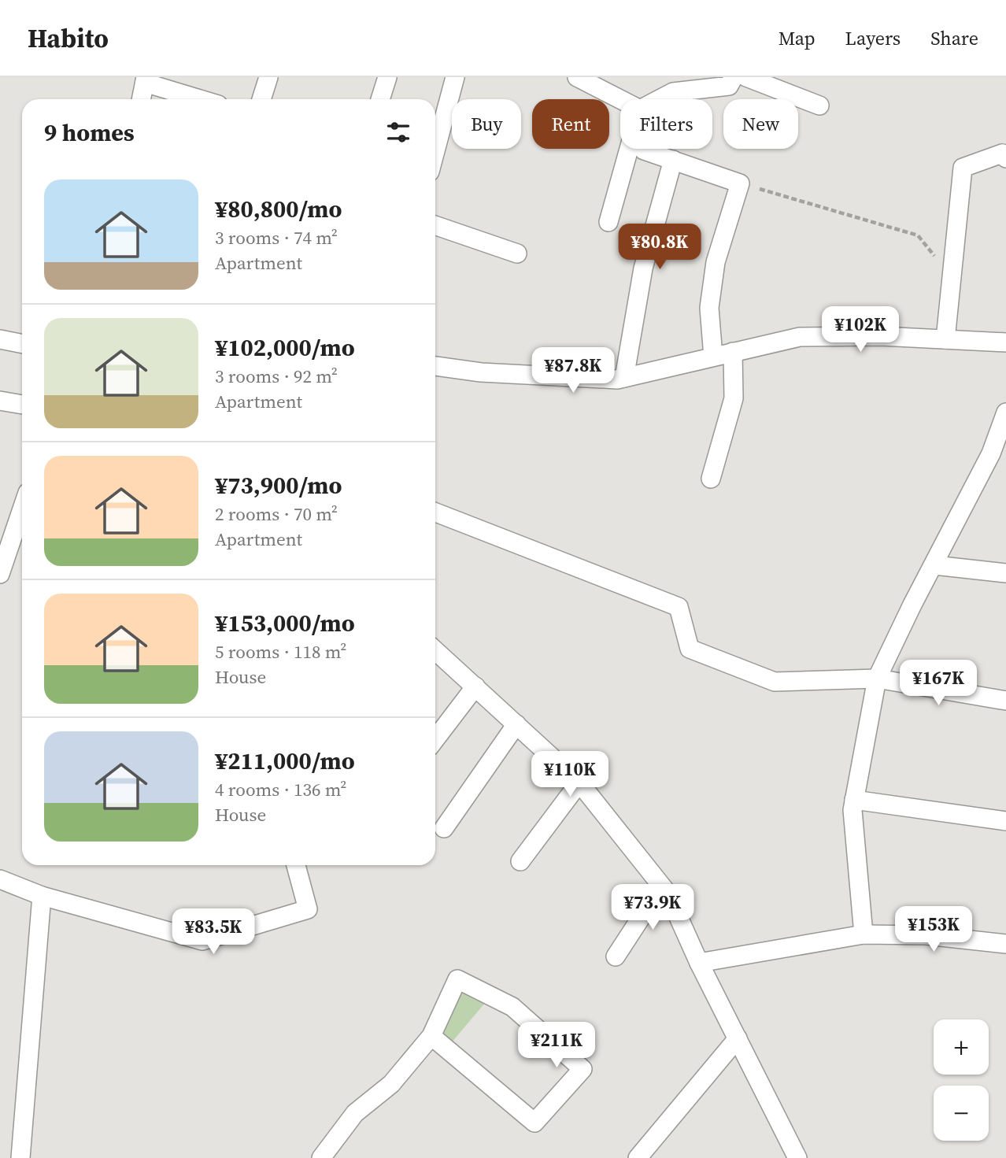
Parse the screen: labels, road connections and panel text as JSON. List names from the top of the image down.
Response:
{
  "page": {
    "header": "Habito",
    "nav": ["Map", "Layers", "Share"],
    "chip": [
      "Buy",
      "Rent",
      "Filters",
      "New"
    ],
    "heading": "9 homes",
    "list": [
      {
        "name": "¥80,800/mo",
        "note": "3 rooms · 74 m² · Apartment"
      },
      {
        "name": "¥102,000/mo",
        "note": "3 rooms · 92 m² · Apartment"
      },
      {
        "name": "¥73,900/mo",
        "note": "2 rooms · 70 m² · Apartment"
      },
      {
        "name": "¥153,000/mo",
        "note": "5 rooms · 118 m² · House"
      },
      {
        "name": "¥211,000/mo",
        "note": "4 rooms · 136 m² · House"
      }
    ],
    "price": [
      "¥80.8K",
      "¥102K",
      "¥87.8K",
      "¥167K",
      "¥110K",
      "¥73.9K",
      "¥153K",
      "¥83.5K",
      "¥211K"
    ],
    "map_buttons": ["+", "−"]
  }
}
